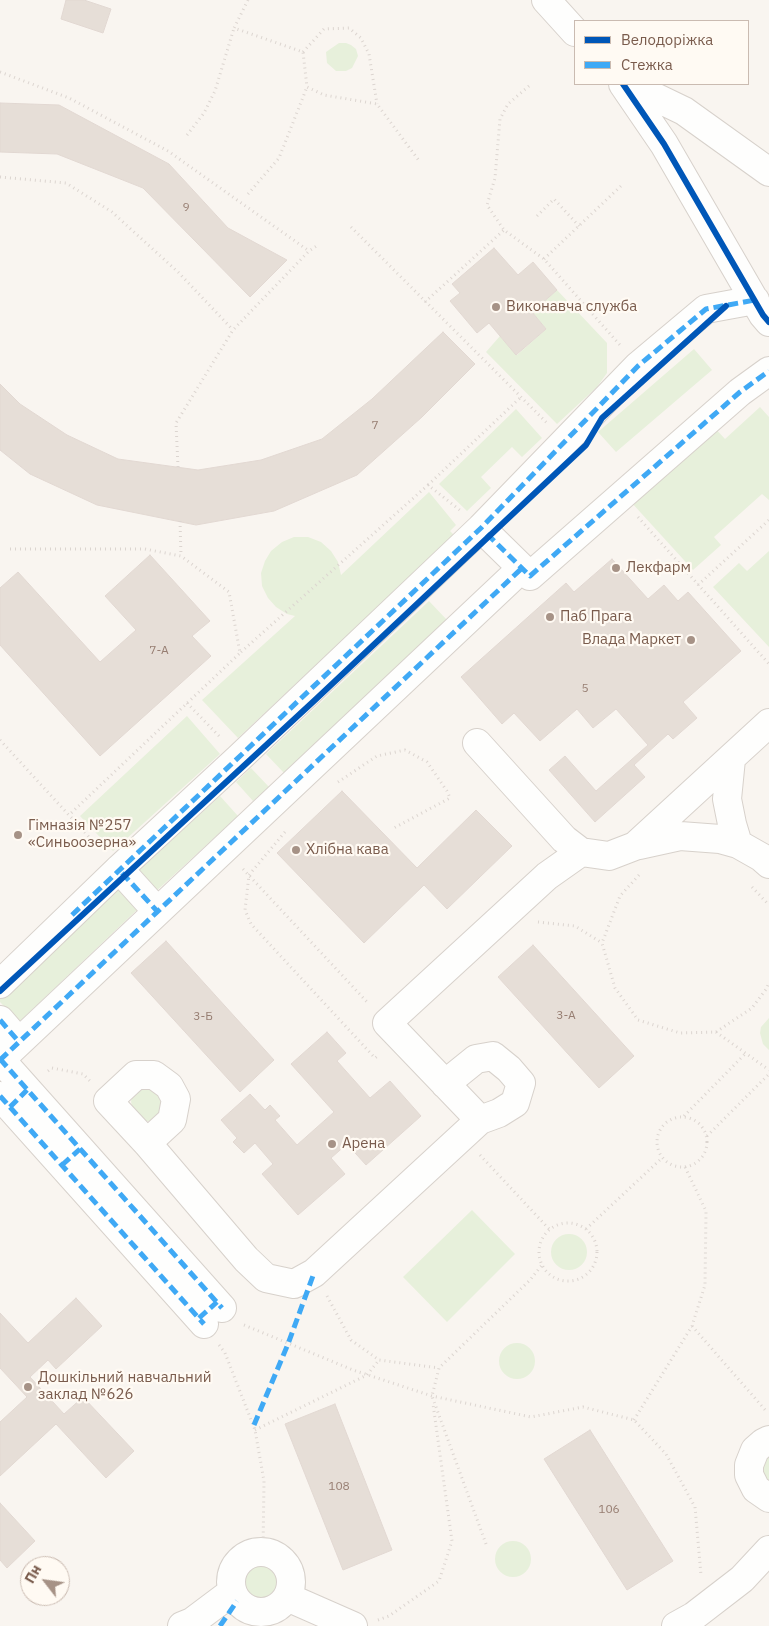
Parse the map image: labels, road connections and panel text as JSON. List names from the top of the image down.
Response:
{
  "places": [
    "Виконавча служба",
    "Лекфарм",
    "Паб Прага",
    "Влада Маркет",
    "Гімназія №257 «Синьоозерна»",
    "Хлібна кава",
    "Арена",
    "Дошкільний навчальний заклад №626"
  ],
  "house_numbers": [
    "9",
    "7",
    "7-А",
    "5",
    "3-А",
    "3-Б",
    "108",
    "106"
  ],
  "legend": ["Велодоріжка", "Стежка"],
  "north": "top left"
}
